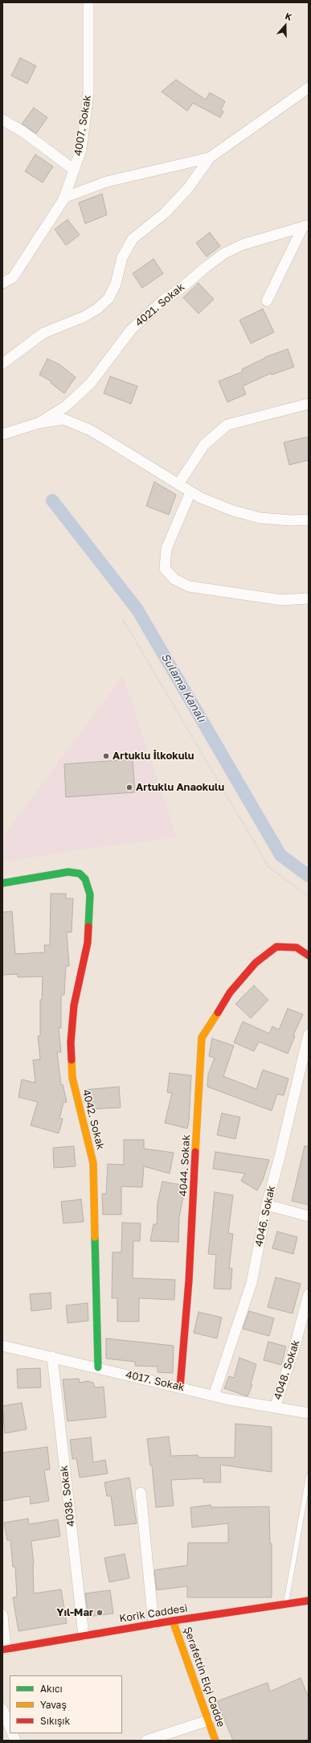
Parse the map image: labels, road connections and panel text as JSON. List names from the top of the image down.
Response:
{
  "streets": {
    "street": [
      "4007. Sokak",
      "4021. Sokak",
      "4042. Sokak",
      "4044. Sokak",
      "4046. Sokak",
      "4048. Sokak",
      "4017. Sokak",
      "4038. Sokak",
      "Korik Caddesi",
      "Şerafettin Elçi Cadde"
    ]
  },
  "crossings": [
    ["4042. Sokak", "4017. Sokak"],
    ["4044. Sokak", "4017. Sokak"],
    ["4046. Sokak", "4017. Sokak"],
    ["4048. Sokak", "4017. Sokak"],
    ["4017. Sokak", "4038. Sokak"],
    ["4038. Sokak", "Korik Caddesi"],
    ["Korik Caddesi", "Şerafettin Elçi Cadde"]
  ],
  "water": ["Sulama Kanalı"],
  "places": ["Artuklu İlkokulu", "Artuklu Anaokulu", "Yıl-Mar"],
  "legend": ["Akıcı", "Yavaş", "Sıkışık"],
  "north": "top"
}
